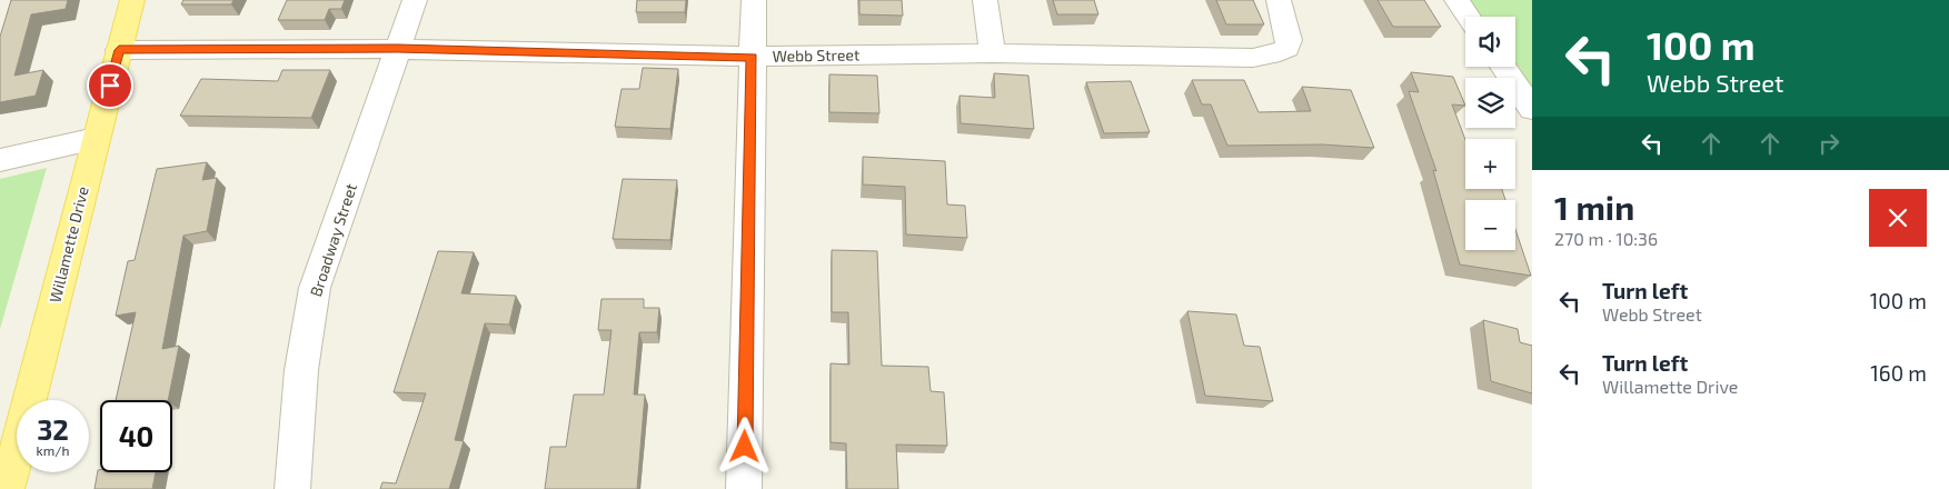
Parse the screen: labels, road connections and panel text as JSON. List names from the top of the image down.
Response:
{
  "streets": {
    "main road": ["Willamette Drive"],
    "street": ["Webb Street", "Broadway Street"]
  },
  "crossings": [
    ["Webb Street", "Broadway Street"],
    ["Webb Street", "Willamette Drive"]
  ],
  "page": {
    "turn": ["100 m", "Webb Street"],
    "map_buttons": ["+", "−"],
    "heading": ["1 min", "270 m · 10:36"],
    "list": [
      {
        "name": "Turn left",
        "note": "Webb Street",
        "value": "100 m"
      },
      {
        "name": "Turn left",
        "note": "Willamette Drive",
        "value": "160 m"
      }
    ],
    "speed": "32 km/h",
    "limit": "40"
  }
}
